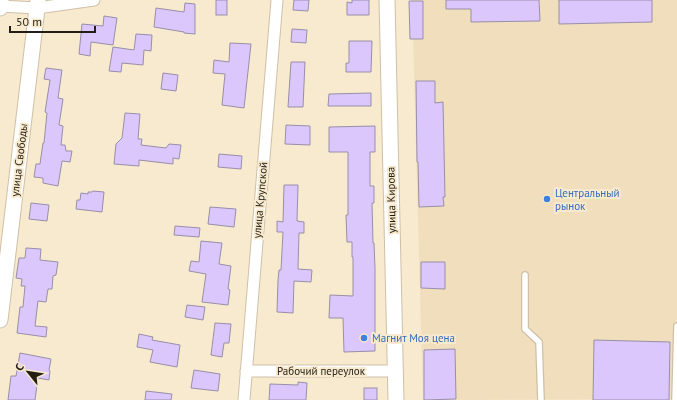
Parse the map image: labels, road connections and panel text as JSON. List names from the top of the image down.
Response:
{
  "streets": {
    "street": [
      "улица Свободы",
      "улица Крупской",
      "улица Кирова",
      "Рабочий переулок"
    ]
  },
  "crossings": [
    ["улица Крупской", "Рабочий переулок"],
    ["улица Кирова", "Рабочий переулок"]
  ],
  "places": ["Центральный рынок", "Магнит Моя цена"],
  "scale_bar": "50 m",
  "north": "top left"
}
